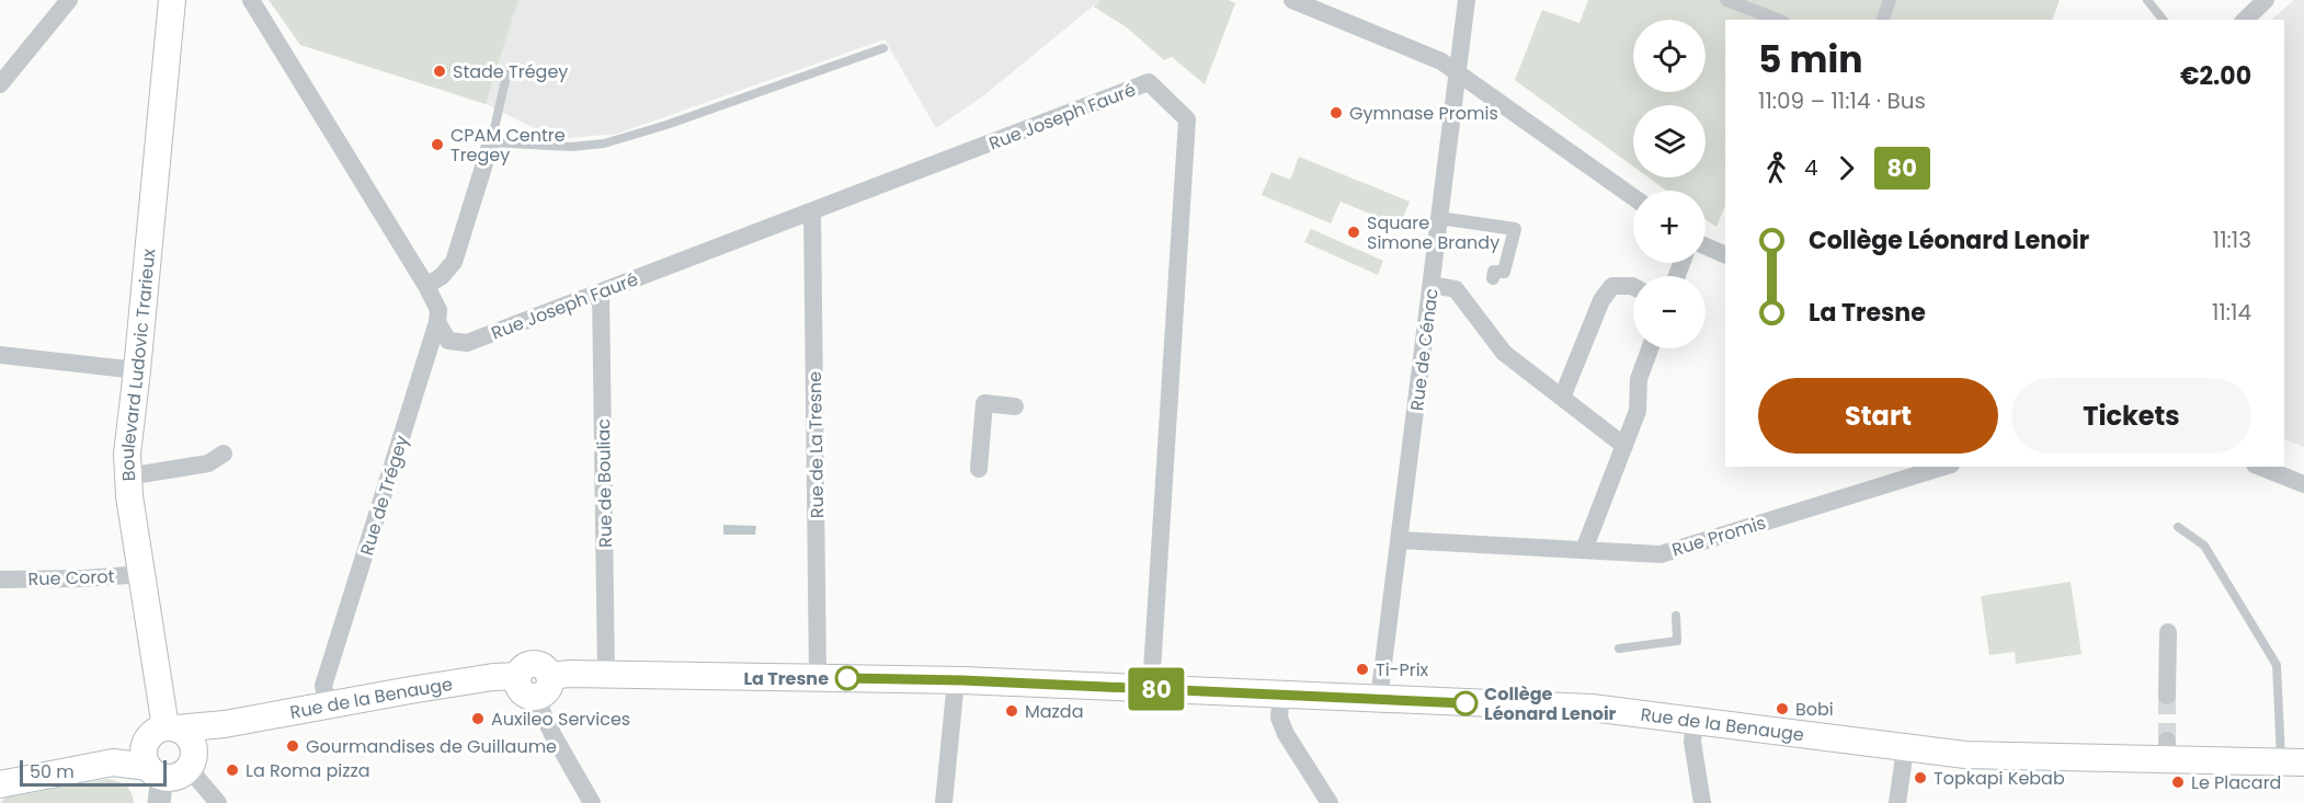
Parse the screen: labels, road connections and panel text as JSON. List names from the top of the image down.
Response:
{
  "streets": {
    "main road": ["Boulevard Ludovic Trarieux", "Rue de la Benauge"],
    "street": [
      "Rue Joseph Fauré",
      "Rue de Cénac",
      "Rue de La Tresne",
      "Rue de Bouliac",
      "Rue de Trégey",
      "Rue Promis",
      "Rue Corot"
    ]
  },
  "crossings": [
    ["Rue Joseph Fauré", "Rue de La Tresne"],
    ["Rue Joseph Fauré", "Rue de Bouliac"],
    ["Rue Joseph Fauré", "Rue de Trégey"],
    ["Rue Joseph Fauré", "Rue de la Benauge"],
    ["Rue de Cénac", "Rue Promis"],
    ["Rue de Cénac", "Rue de la Benauge"],
    ["Boulevard Ludovic Trarieux", "Rue Corot"],
    ["Boulevard Ludovic Trarieux", "Rue de la Benauge"],
    ["Rue de La Tresne", "Rue de la Benauge"],
    ["Rue de Bouliac", "Rue de la Benauge"],
    ["Rue de Trégey", "Rue de la Benauge"]
  ],
  "places": [
    "Stade Trégey",
    "Gymnase Promis",
    "CPAM Centre Tregey",
    "Square Simone Brandy",
    "Ti-Prix",
    "La Tresne",
    "Collège Léonard Lenoir",
    "Bobi",
    "Mazda",
    "Auxileo Services",
    "Gourmandises de Guillaume",
    "La Roma pizza",
    "Topkapi Kebab",
    "Le Placard"
  ],
  "lines": ["bus line 80"],
  "scale_bar": "50 m",
  "page": {
    "on_map": "80",
    "map_buttons": ["+", "−"],
    "heading": ["5 min", "11:09 – 11:14 · Bus", "€2.00"],
    "legs": ["4", "80"],
    "list": [
      {
        "name": "Collège Léonard Lenoir",
        "value": "11:13"
      },
      {
        "name": "La Tresne",
        "value": "11:14"
      }
    ],
    "buttons": ["Start", "Tickets"],
    "scale": "50 m"
  }
}
